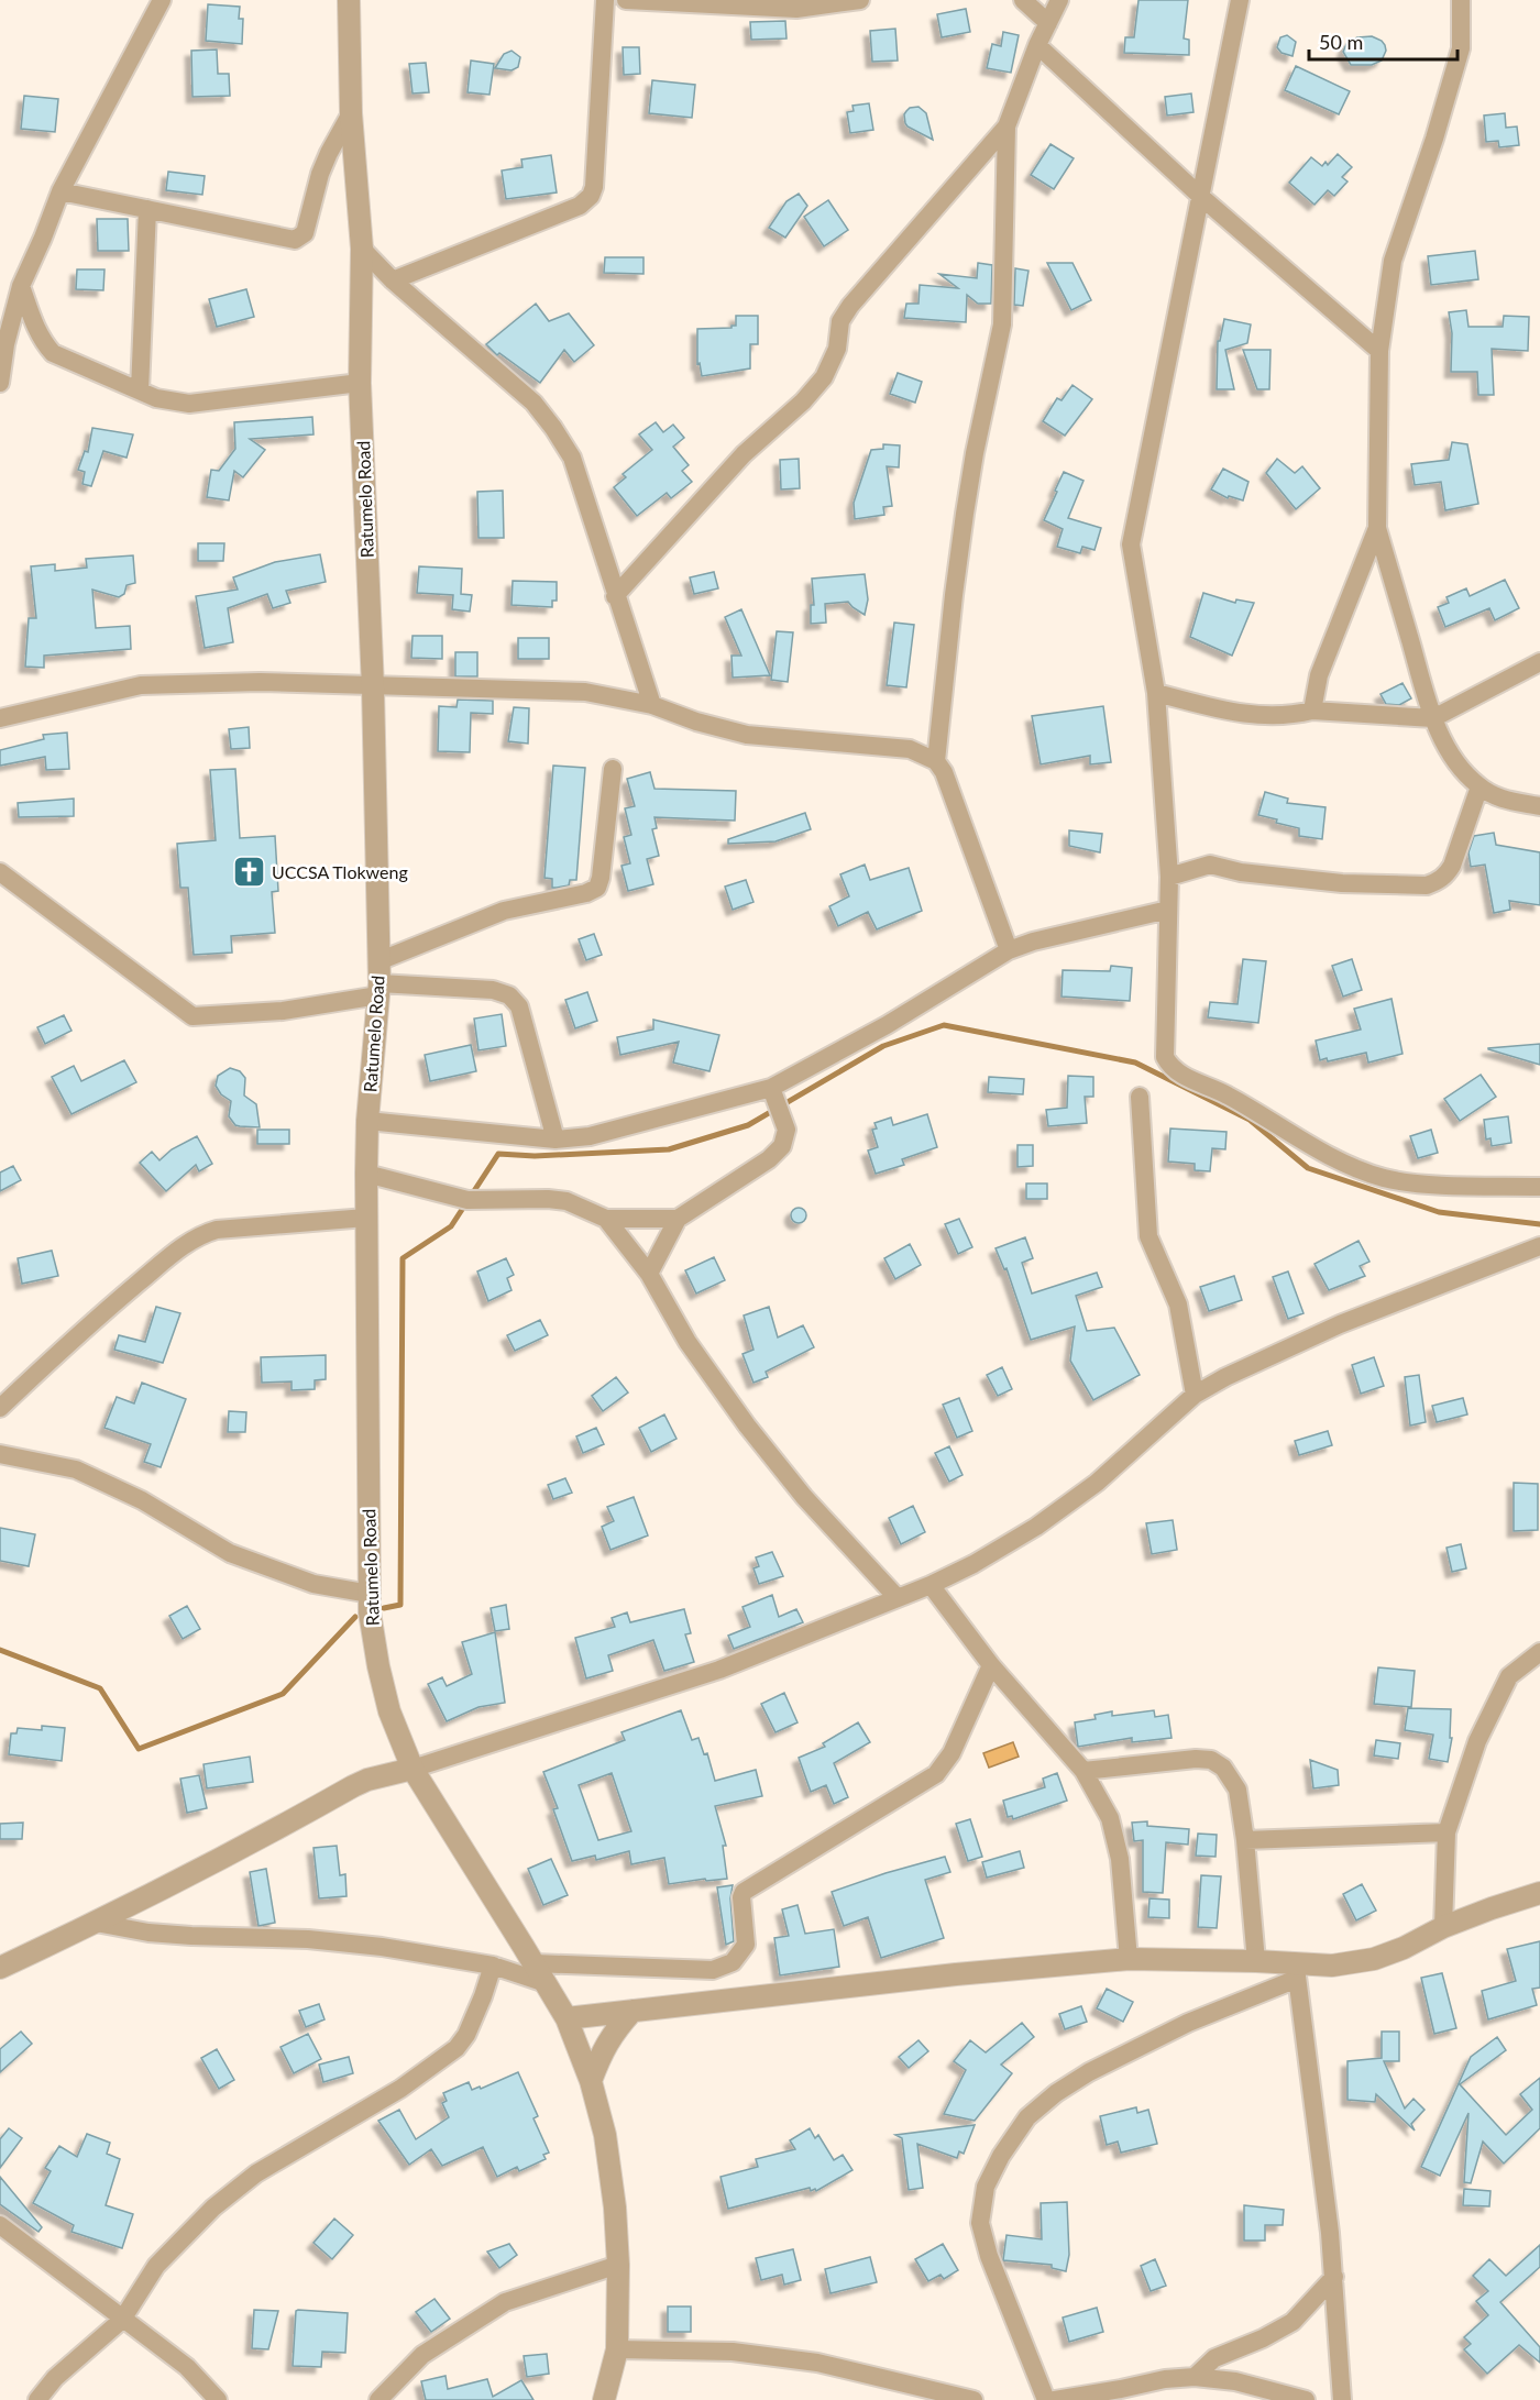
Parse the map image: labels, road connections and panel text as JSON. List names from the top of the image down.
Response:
{
  "streets": {
    "street": ["Ratumelo Road"]
  },
  "places": {
    "church": ["UCCSA Tlokweng"]
  },
  "scale_bar": "50 m"
}
